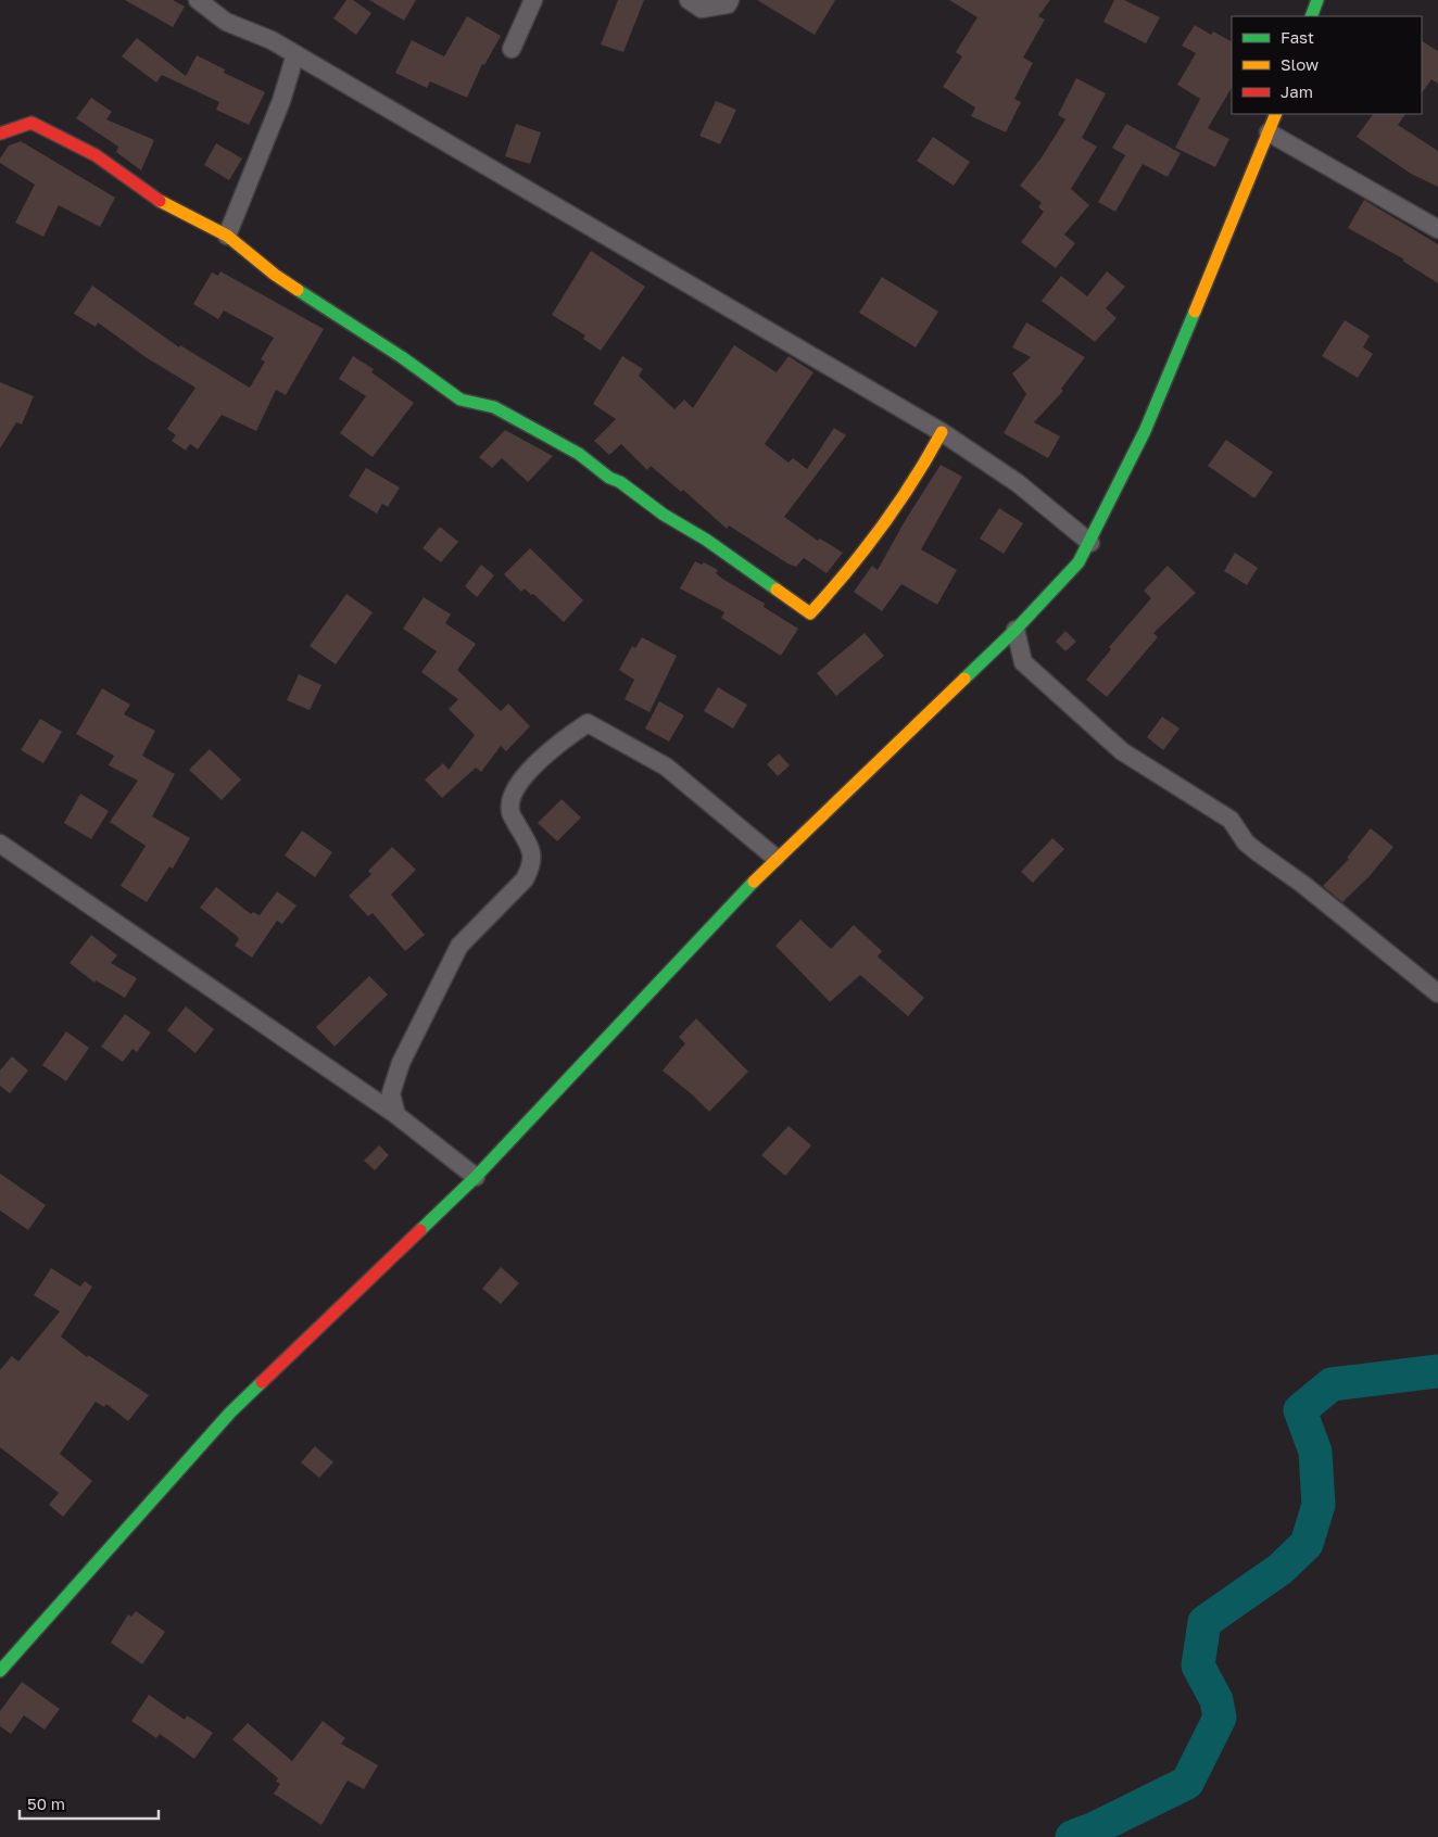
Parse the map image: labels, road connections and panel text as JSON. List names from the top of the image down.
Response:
{
  "legend": ["Fast", "Slow", "Jam"],
  "scale_bar": "50 m"
}
